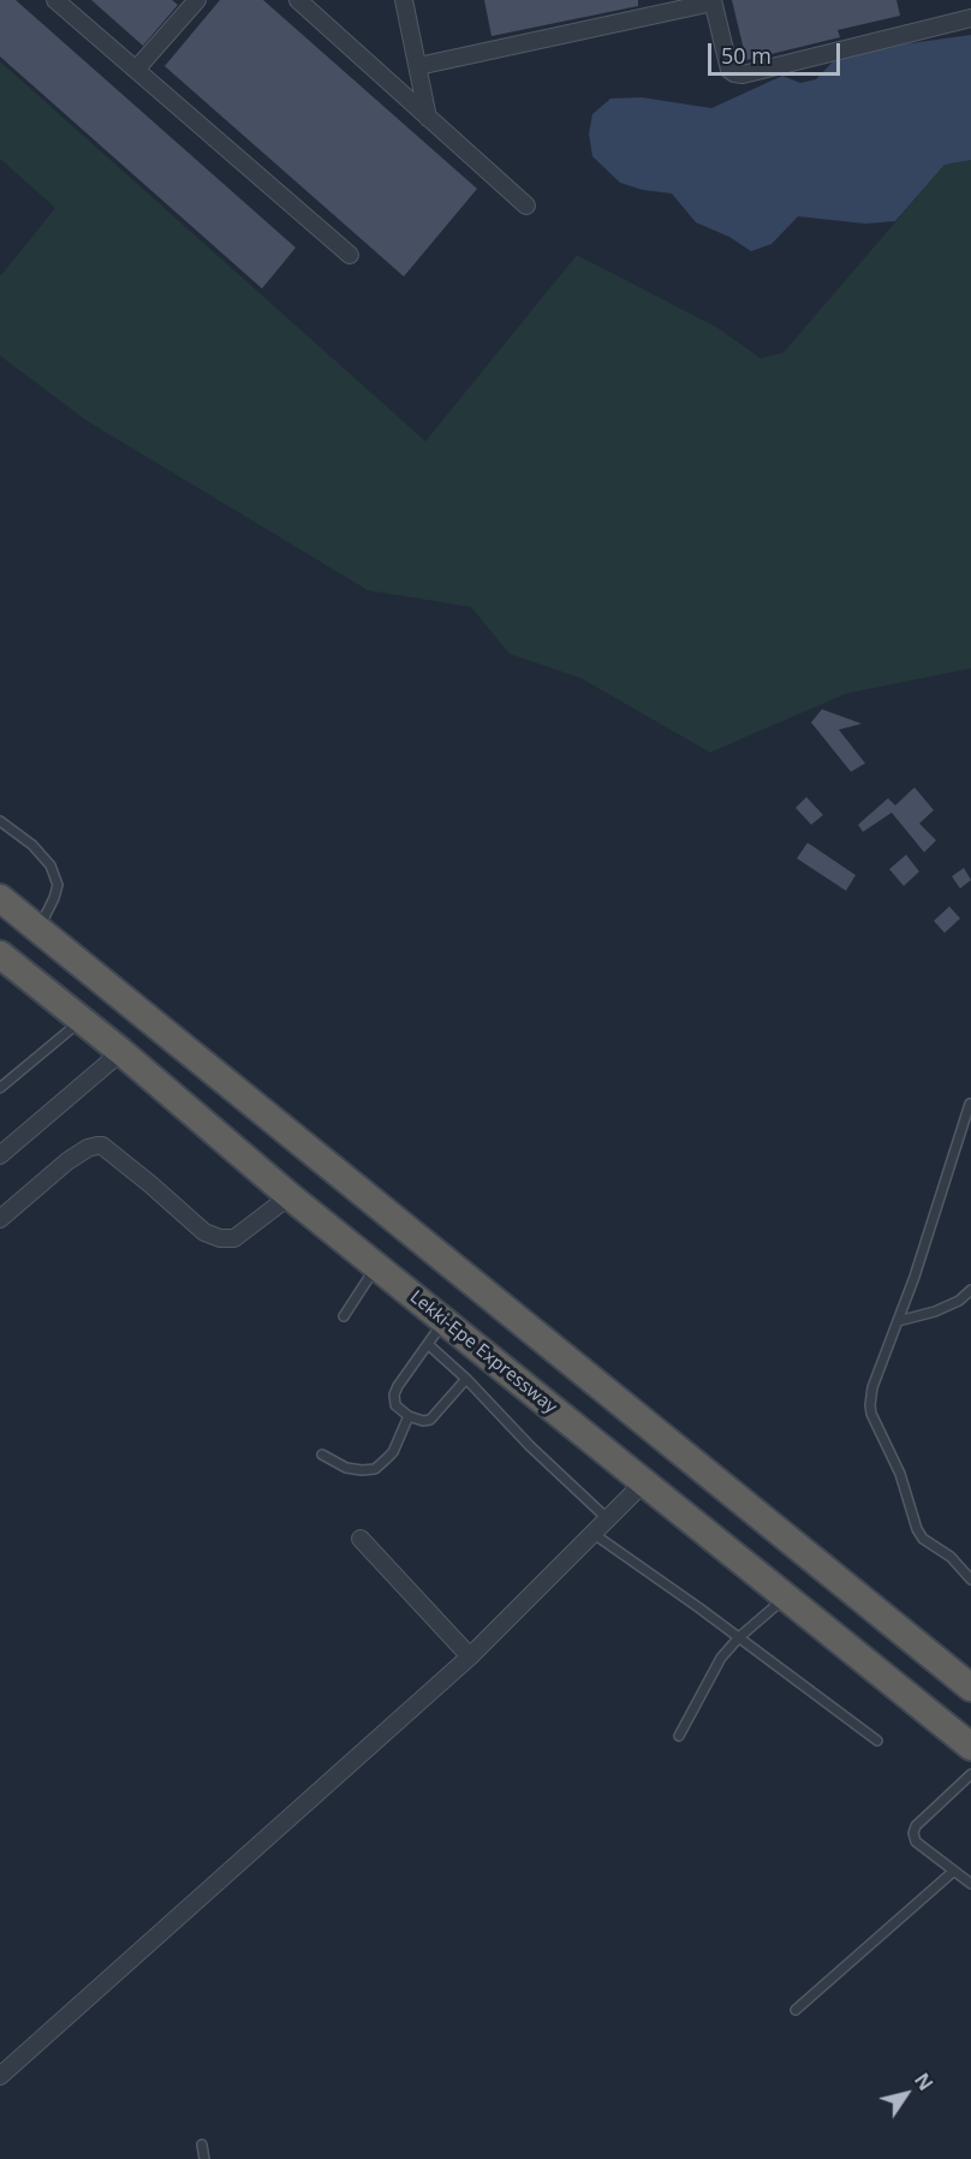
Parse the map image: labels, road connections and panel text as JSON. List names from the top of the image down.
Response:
{
  "streets": {
    "highway": ["Lekki-Epe Expressway"]
  },
  "scale_bar": "50 m",
  "north": "top right"
}
